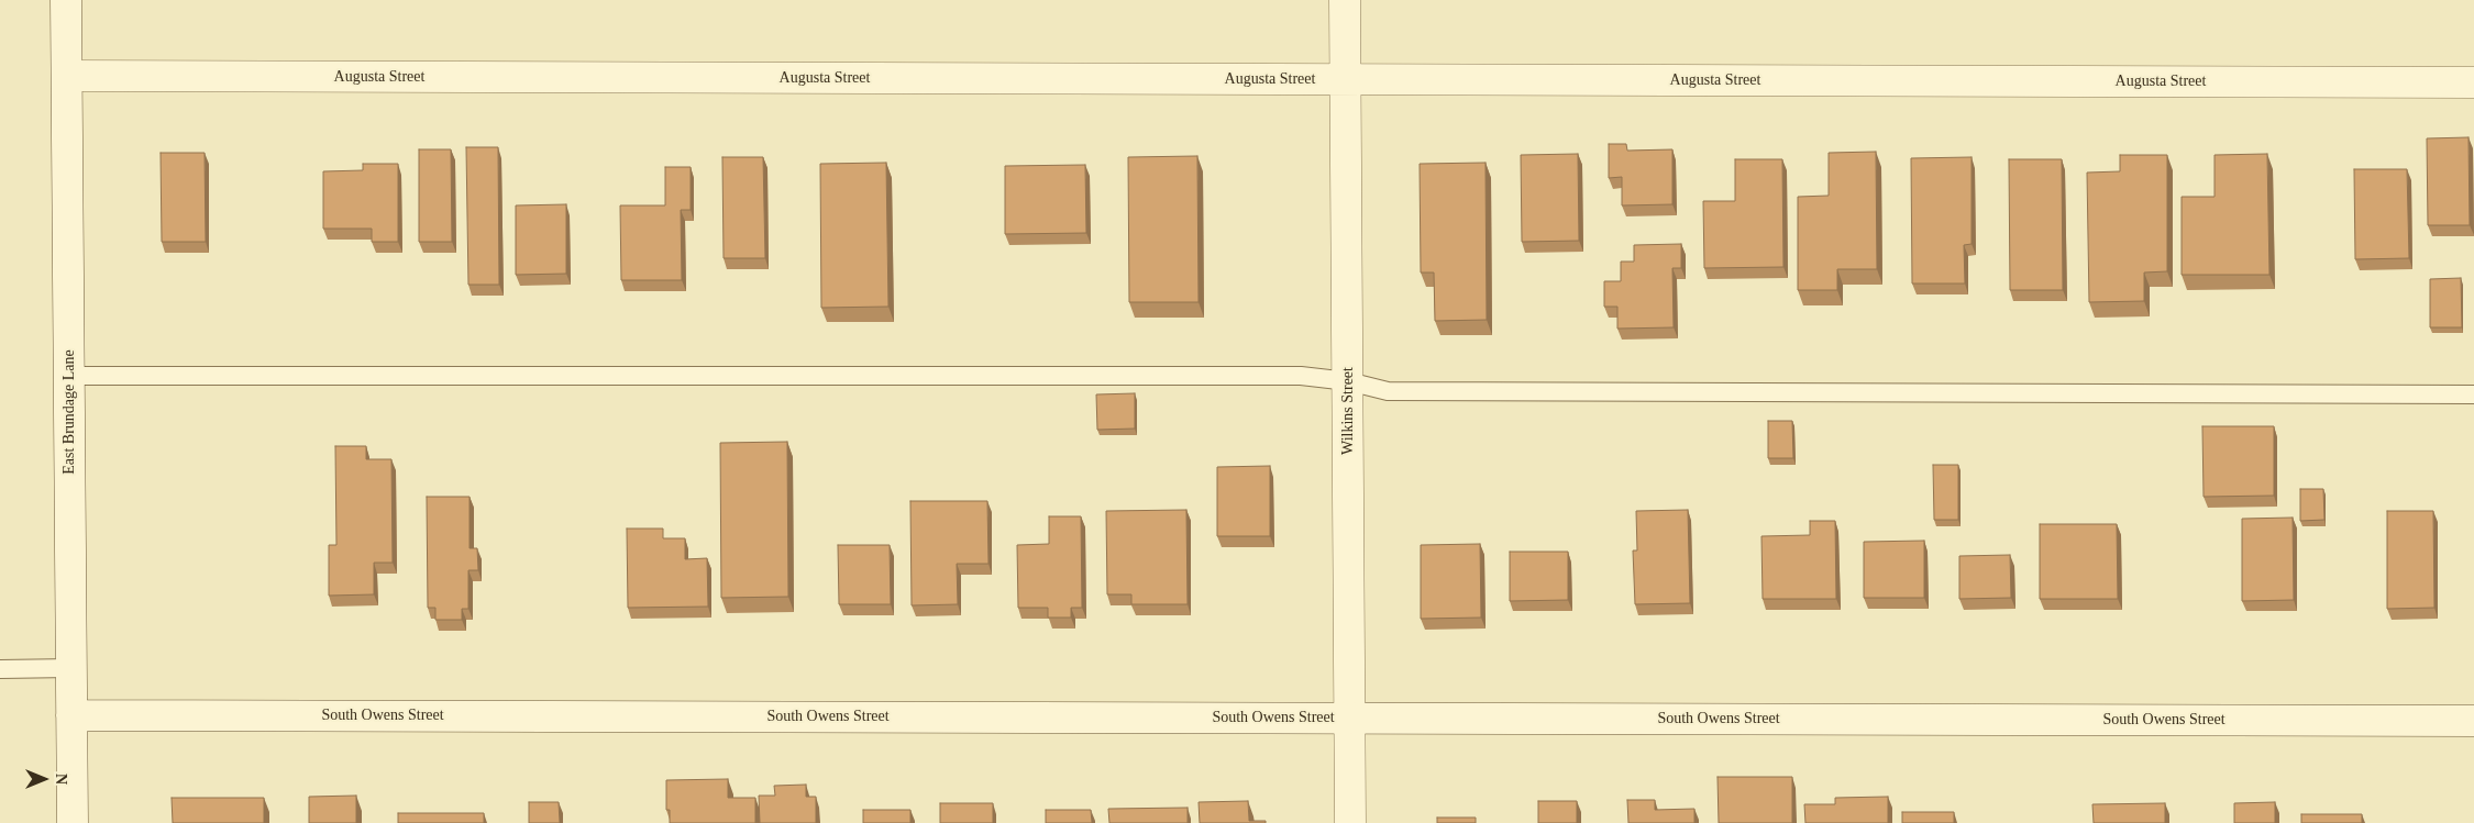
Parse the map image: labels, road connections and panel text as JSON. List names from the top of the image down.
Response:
{
  "streets": {
    "street": [
      "Augusta Street",
      "Wilkins Street",
      "East Brundage Lane",
      "South Owens Street"
    ]
  },
  "crossings": [
    ["Augusta Street", "Wilkins Street"],
    ["Augusta Street", "East Brundage Lane"],
    ["Wilkins Street", "South Owens Street"],
    ["East Brundage Lane", "South Owens Street"]
  ],
  "north": "right"
}
